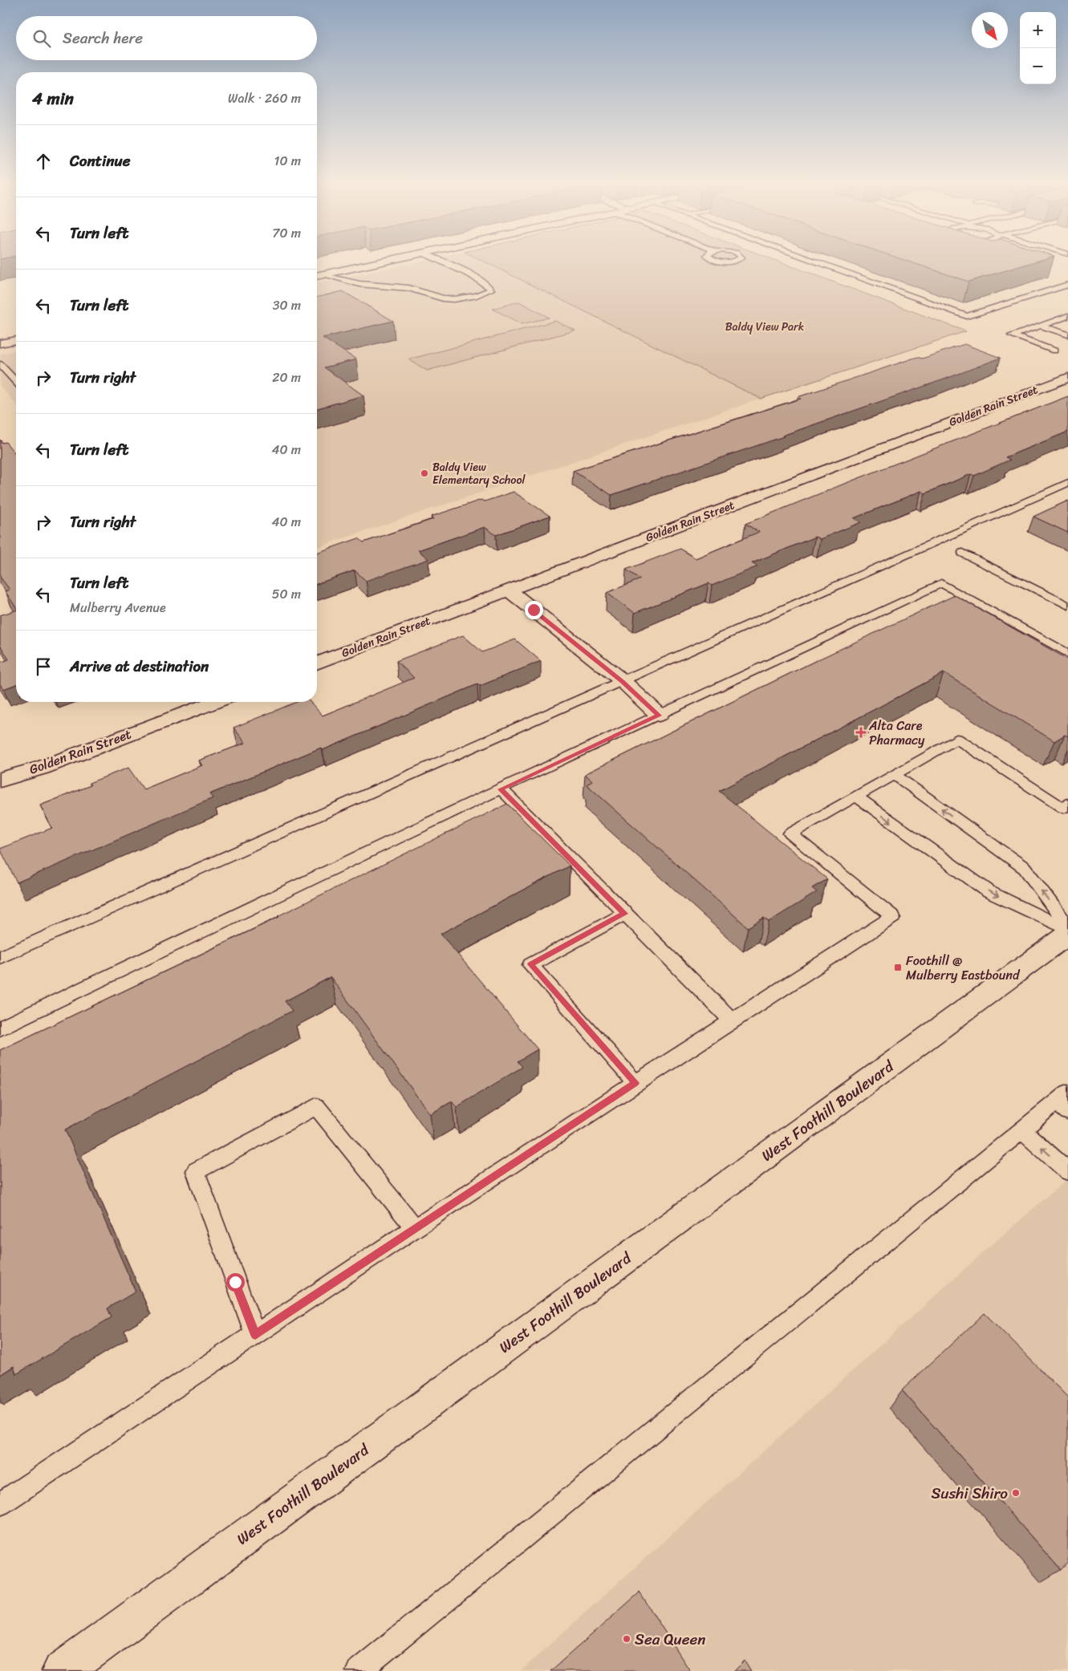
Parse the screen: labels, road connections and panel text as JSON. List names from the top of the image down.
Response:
{
  "streets": {
    "street": ["Golden Rain Street", "West Foothill Boulevard"]
  },
  "parks": ["Baldy View Park"],
  "places": {
    "other": ["Baldy View Elementary School", "Sushi Shiro", "Sea Queen"],
    "health": ["Alta Care Pharmacy"],
    "transit": ["Foothill @ Mulberry Eastbound"]
  },
  "north": "bottom right",
  "page": {
    "map_buttons": ["+", "−"],
    "search": "Search here",
    "heading": ["4 min", "Walk · 260 m"],
    "list": [
      ["Continue", "10 m"],
      ["Turn left", "70 m"],
      ["Turn left", "30 m"],
      ["Turn right", "20 m"],
      ["Turn left", "40 m"],
      ["Turn right", "40 m"],
      ["Turn left", "Mulberry Avenue", "50 m"],
      "Arrive at destination"
    ]
  }
}
